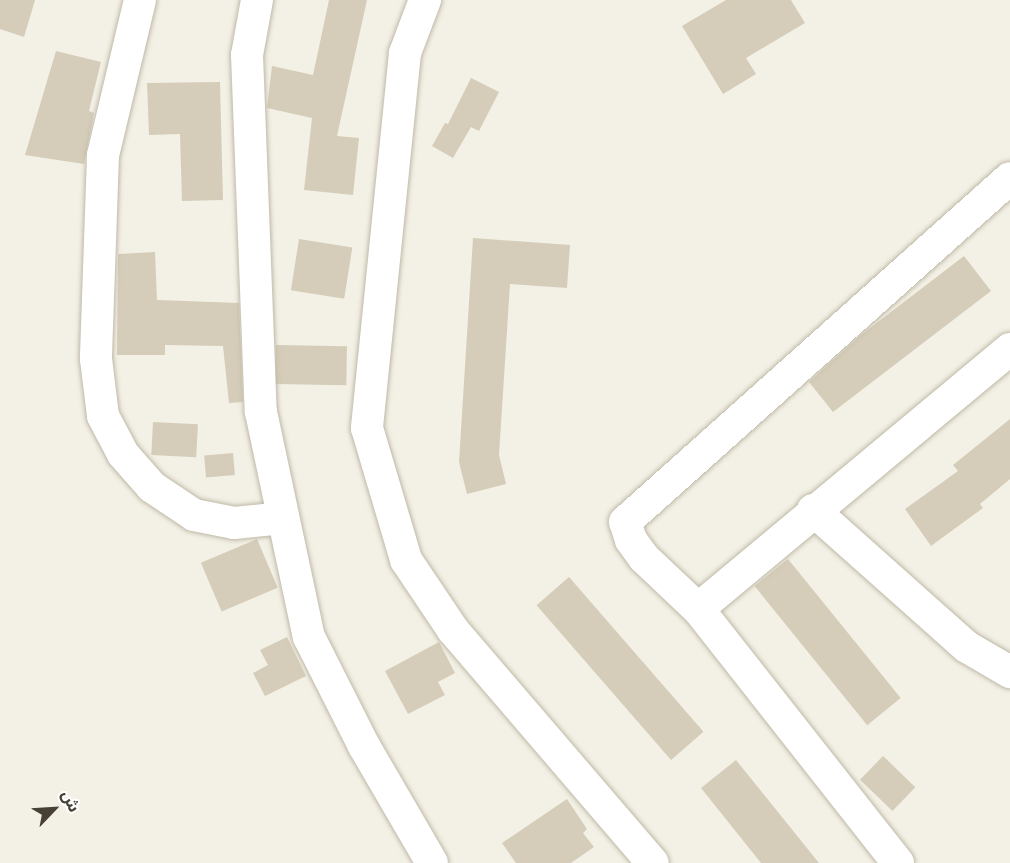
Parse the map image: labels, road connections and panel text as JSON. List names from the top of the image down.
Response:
{
  "north": "top right"
}
